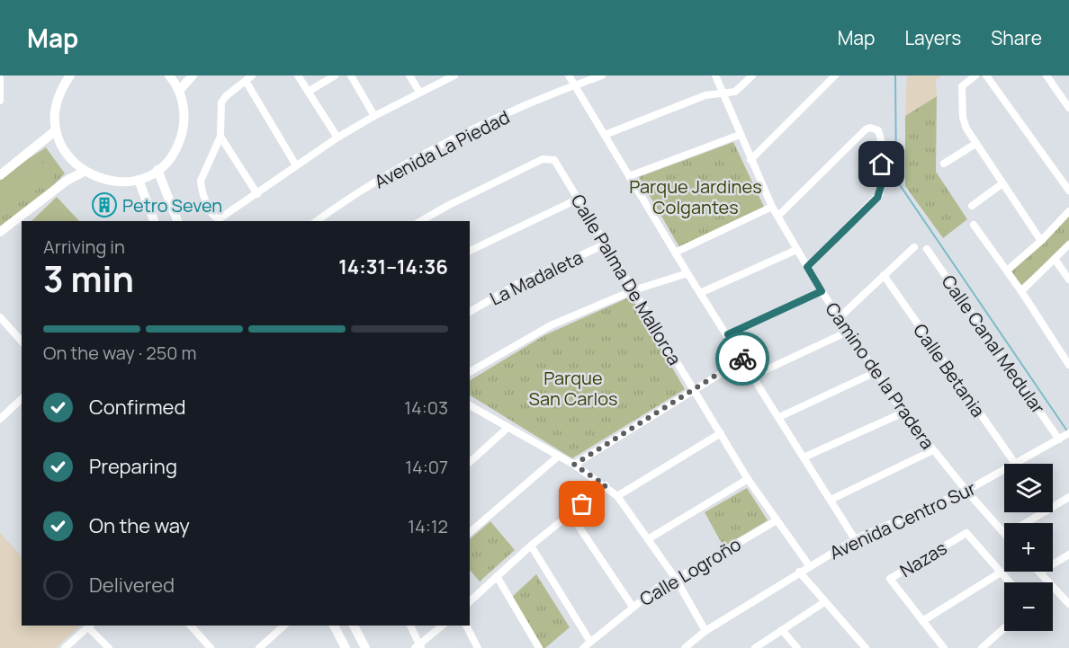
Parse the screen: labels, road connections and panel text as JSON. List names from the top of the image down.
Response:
{
  "streets": {
    "street": [
      "Avenida La Piedad",
      "La Madaleta",
      "Calle Palma De Mallorca",
      "Calle Canal Medular",
      "Calle Betania",
      "Camino de la Pradera",
      "Avenida Centro Sur",
      "Nazas",
      "Calle Logroño"
    ]
  },
  "crossings": [
    ["La Madaleta", "Calle Palma De Mallorca"],
    ["Calle Palma De Mallorca", "Avenida Centro Sur"],
    ["Calle Palma De Mallorca", "Calle Logroño"],
    ["Calle Canal Medular", "Avenida Centro Sur"],
    ["Camino de la Pradera", "Avenida Centro Sur"]
  ],
  "parks": ["Parque Jardines Colgantes", "Parque San Carlos"],
  "places": {
    "building": ["Petro Seven"]
  },
  "page": {
    "header": "Map",
    "nav": ["Map", "Layers", "Share"],
    "heading": ["3 min", "Arriving in", "14:31–14:36"],
    "bar": "On the way · 250 m",
    "list": [
      ["Confirmed", "14:03"],
      ["Preparing", "14:07"],
      ["On the way", "14:12"],
      "Delivered"
    ],
    "map_buttons": ["+", "−"]
  }
}
